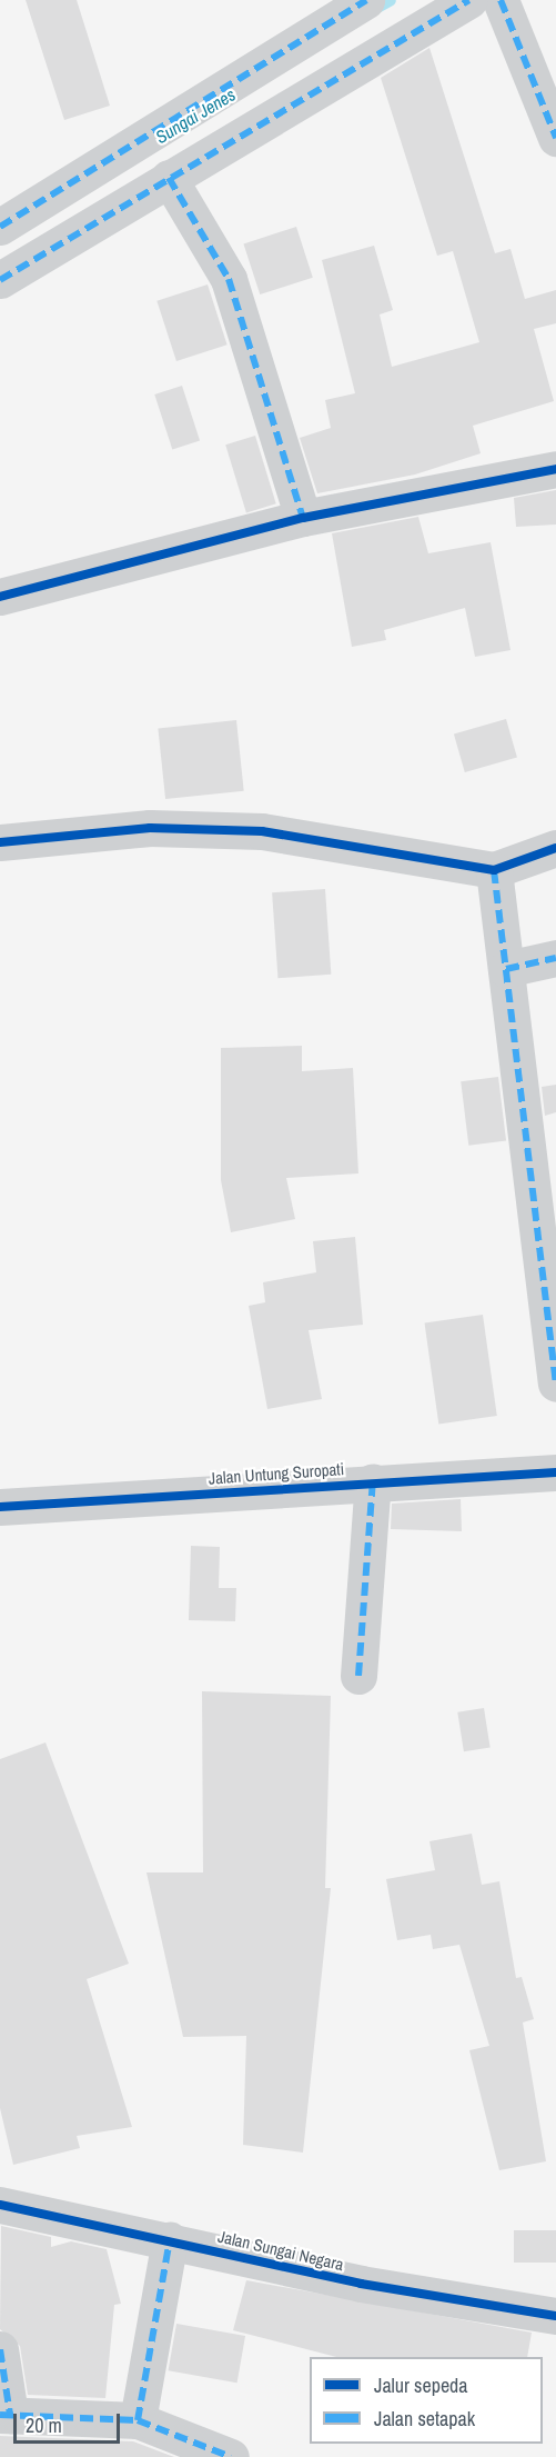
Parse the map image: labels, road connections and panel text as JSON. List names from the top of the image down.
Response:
{
  "streets": {
    "street": ["Jalan Untung Suropati", "Jalan Sungai Negara"]
  },
  "water": ["Sungai Jenes"],
  "legend": ["Jalur sepeda", "Jalan setapak"],
  "scale_bar": "20 m"
}
